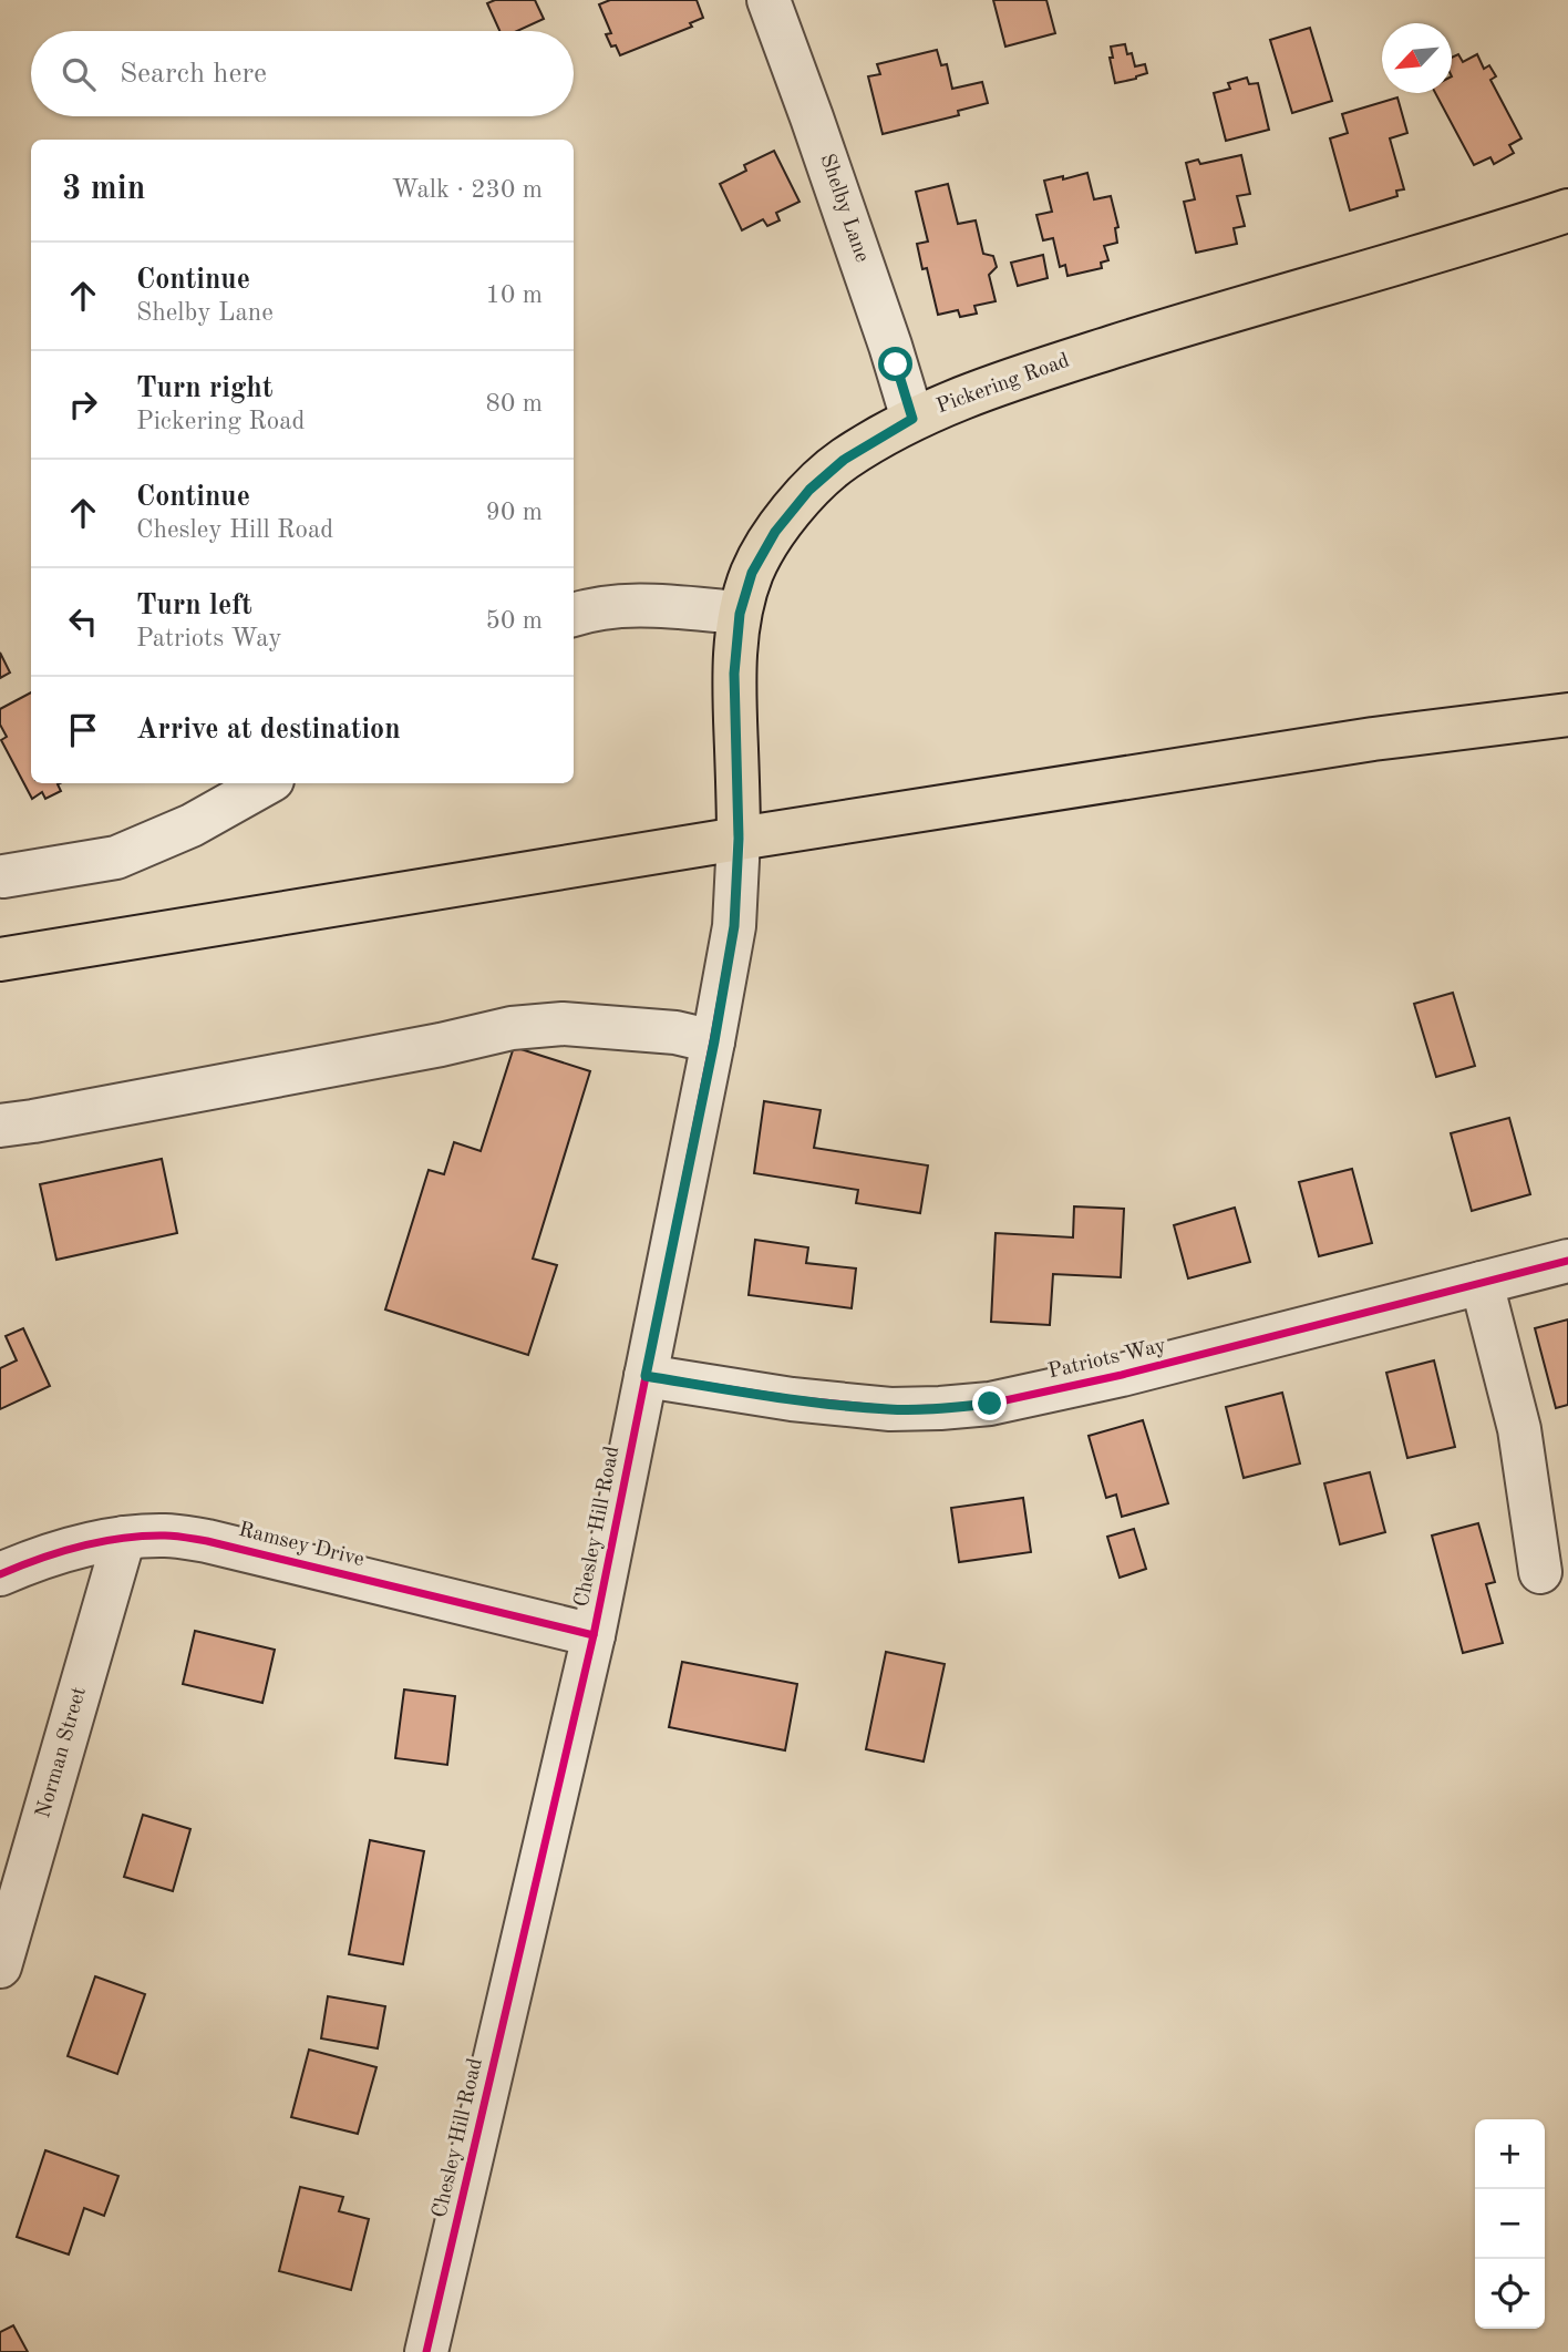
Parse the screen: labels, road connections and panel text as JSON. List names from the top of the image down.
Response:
{
  "streets": {
    "main road": ["Pickering Road"],
    "street": [
      "Shelby Lane",
      "Patriots Way",
      "Chesley Hill Road",
      "Ramsey Drive",
      "Norman Street"
    ]
  },
  "crossings": [
    ["Shelby Lane", "Pickering Road"],
    ["Pickering Road", "Chesley Hill Road"],
    ["Patriots Way", "Chesley Hill Road"],
    ["Chesley Hill Road", "Ramsey Drive"],
    ["Ramsey Drive", "Norman Street"]
  ],
  "north": "bottom left",
  "page": {
    "search": "Search here",
    "heading": ["3 min", "Walk · 230 m"],
    "list": [
      ["Continue", "Shelby Lane", "10 m"],
      ["Turn right", "Pickering Road", "80 m"],
      ["Continue", "Chesley Hill Road", "90 m"],
      ["Turn left", "Patriots Way", "50 m"],
      "Arrive at destination"
    ],
    "map_buttons": ["+", "−"]
  }
}
